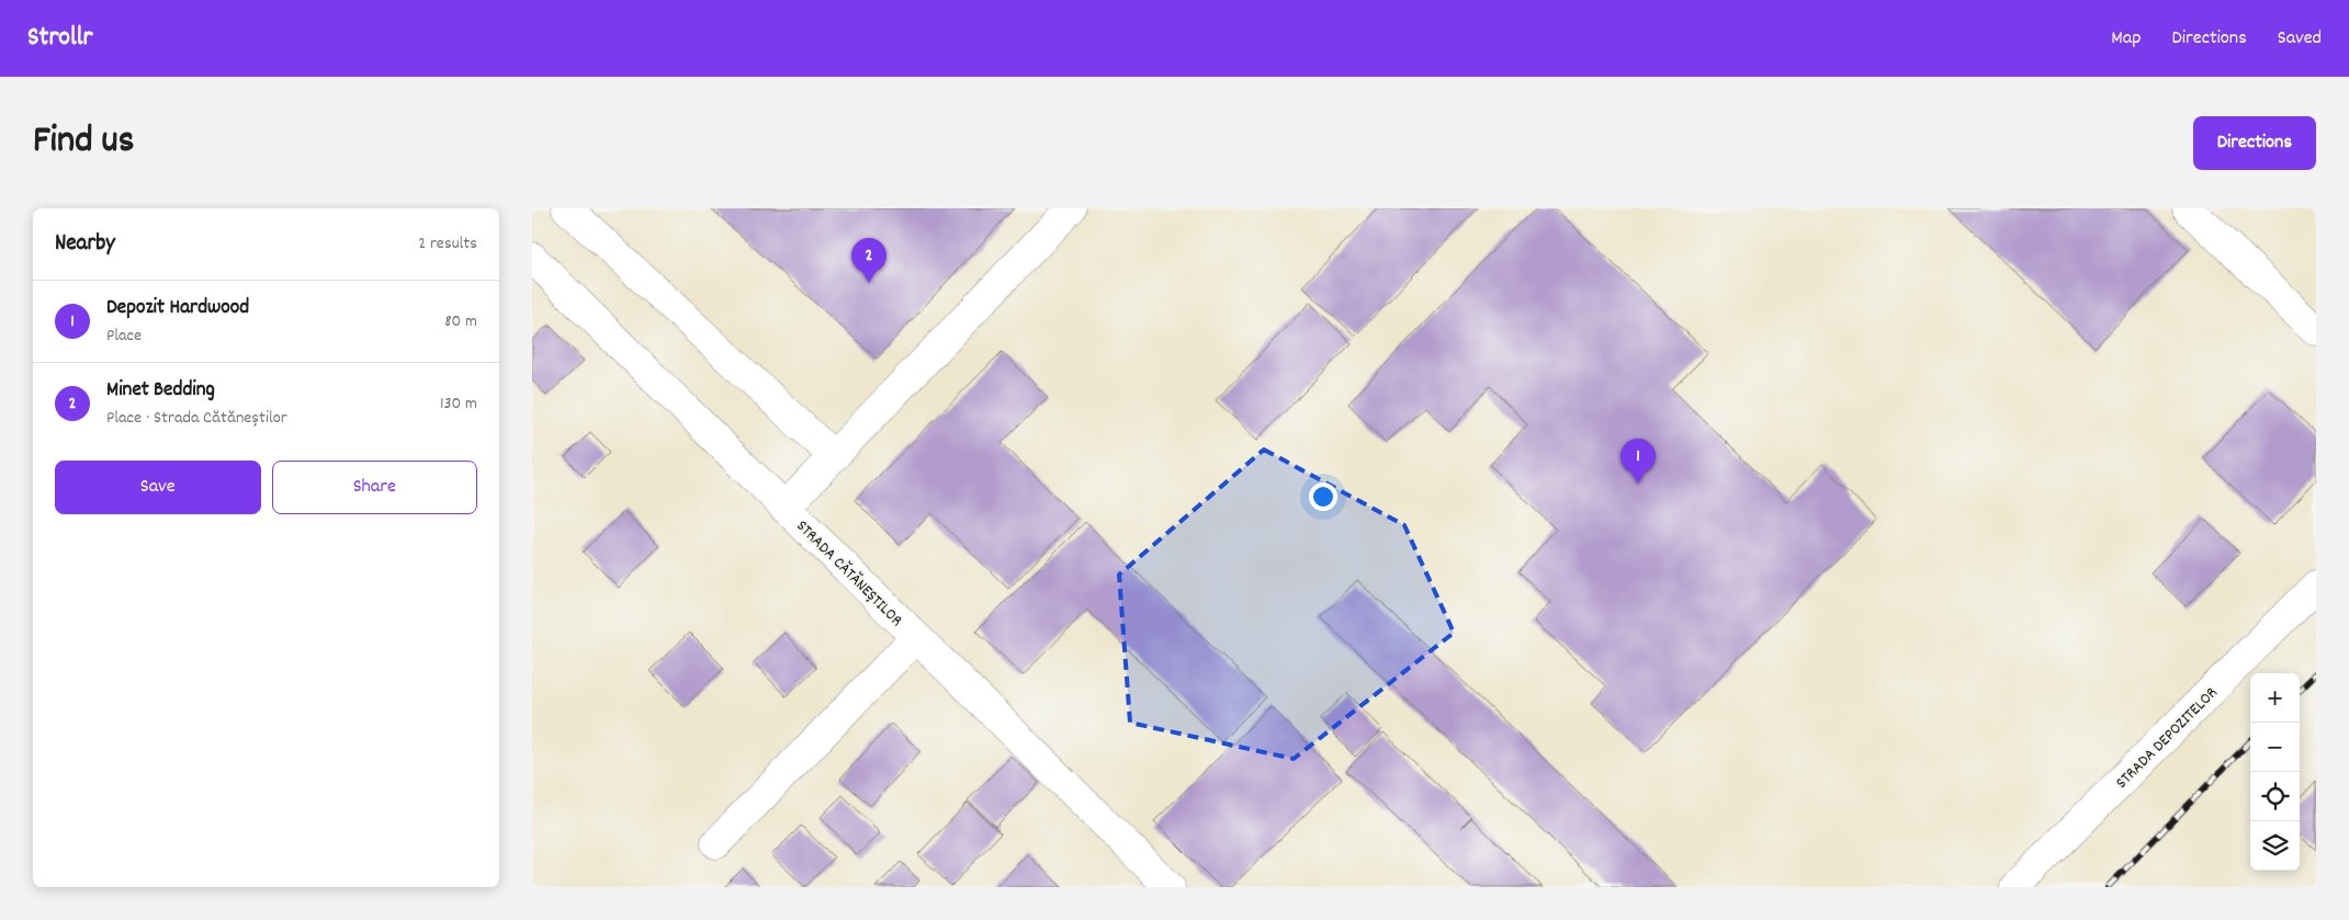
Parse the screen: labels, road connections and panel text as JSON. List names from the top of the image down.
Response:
{
  "streets": {
    "street": ["STRADA CĂTĂNEȘTILOR", "STRADA DEPOZITELOR"]
  },
  "page": {
    "header": "Strollr",
    "nav": ["Map", "Directions", "Saved"],
    "title": "Find us",
    "buttons": [
      "Directions",
      ["Save", "Share"]
    ],
    "heading": ["Nearby", "2 results"],
    "pins": ["2", "1"],
    "list": [
      {
        "mark": "1",
        "name": "Depozit Hardwood",
        "note": "Place",
        "value": "80 m"
      },
      {
        "mark": "2",
        "name": "Minet Bedding",
        "note": "Place · Strada Cătăneștilor",
        "value": "130 m"
      }
    ],
    "map_buttons": ["+", "−"]
  }
}
